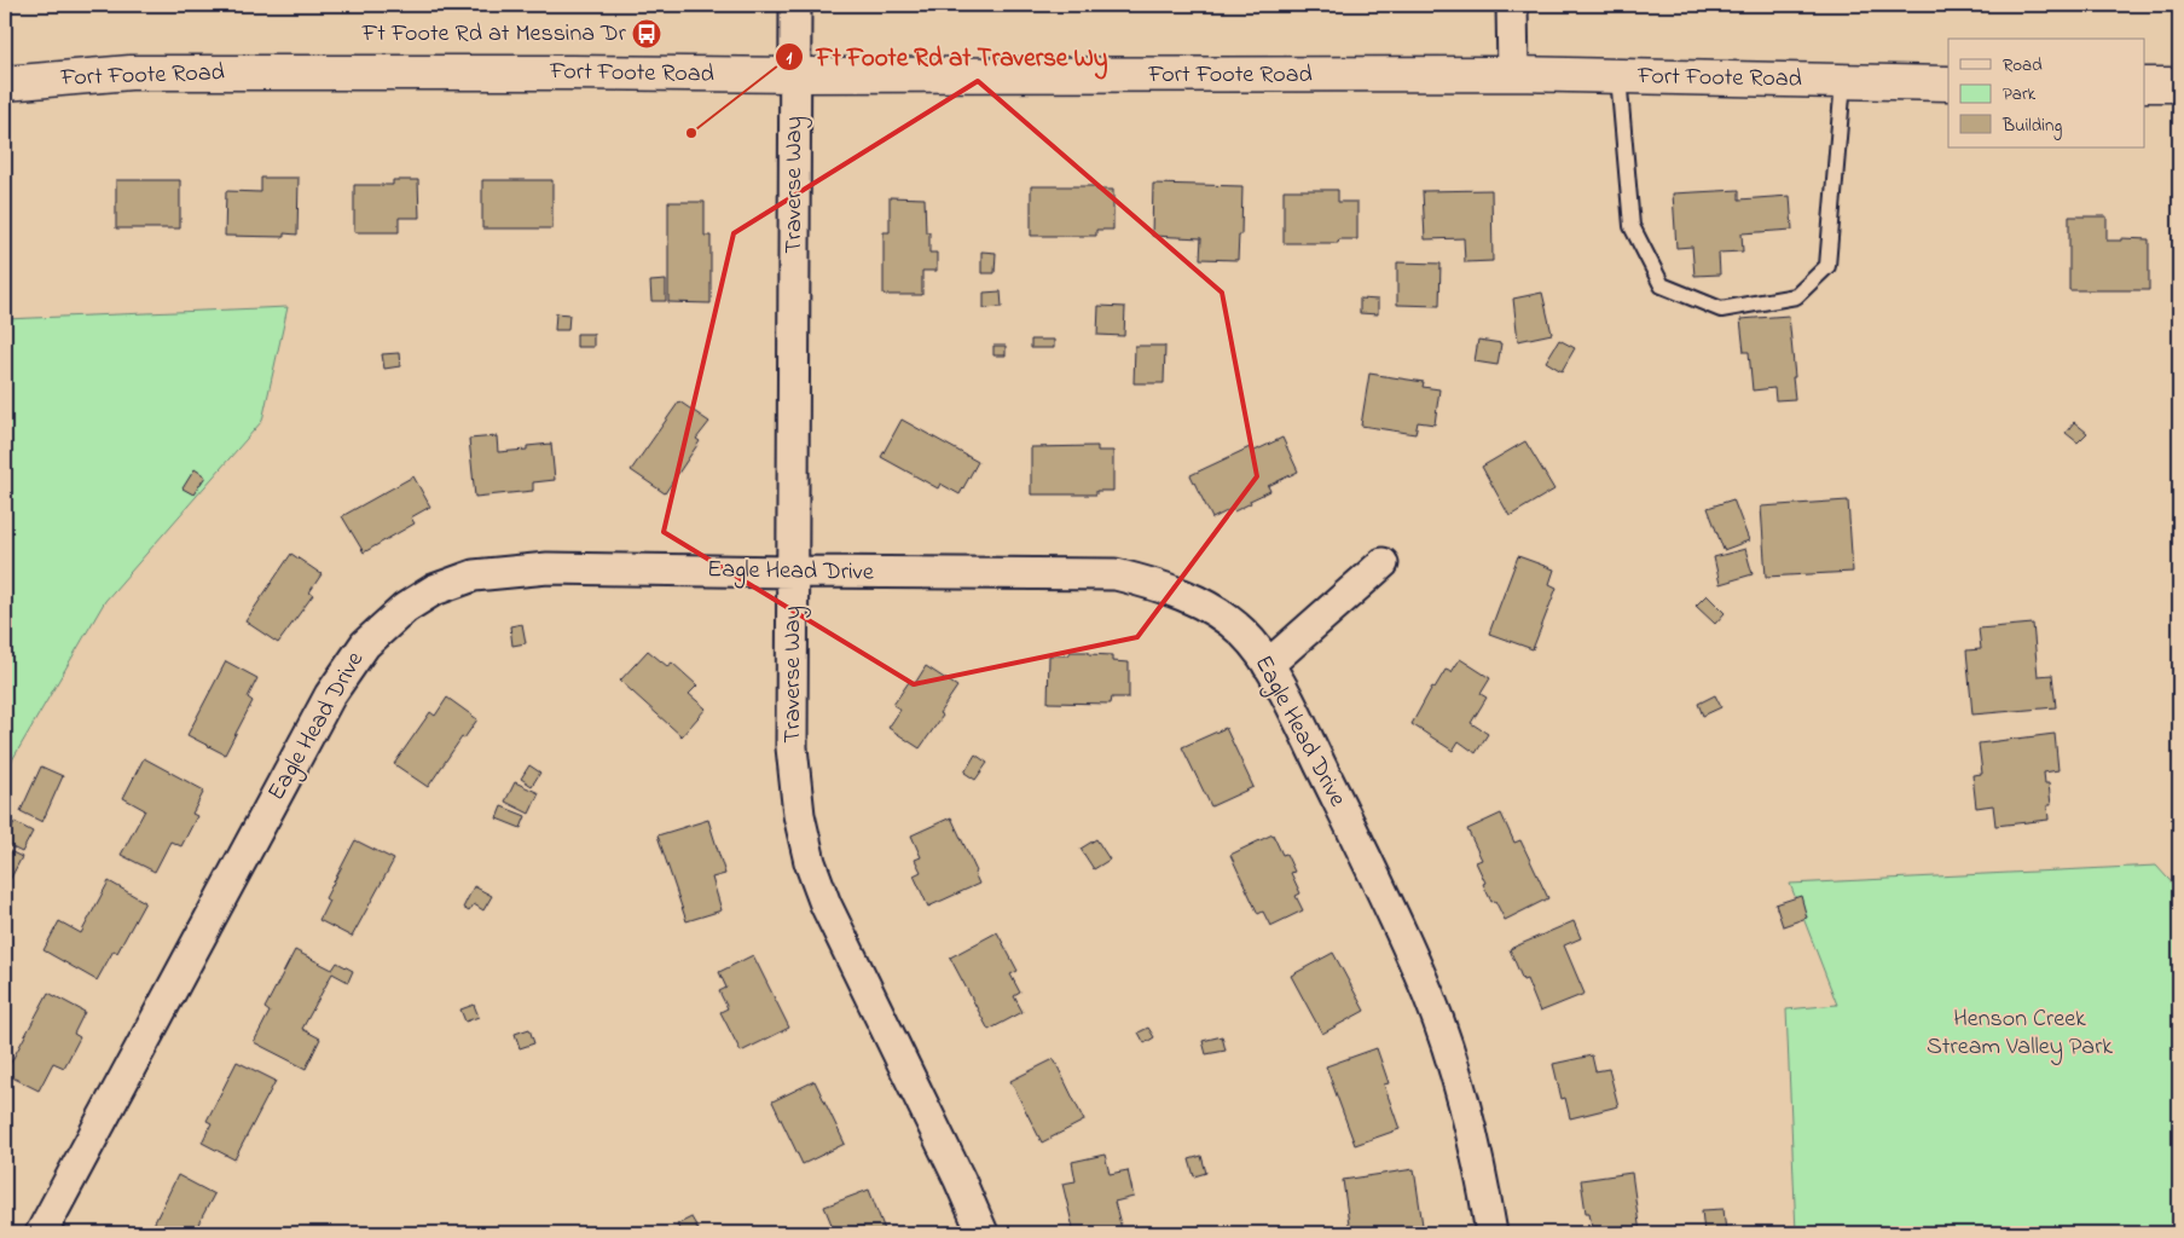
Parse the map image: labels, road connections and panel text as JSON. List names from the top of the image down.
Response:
{
  "streets": {
    "street": ["Fort Foote Road", "Traverse Way", "Eagle Head Drive"]
  },
  "crossings": [
    ["Fort Foote Road", "Traverse Way"],
    ["Traverse Way", "Eagle Head Drive"]
  ],
  "parks": ["Henson Creek Stream Valley Park"],
  "places": {
    "bus stop": ["Ft Foote Rd at Messina Dr"],
    "other": ["Ft Foote Rd at Traverse Wy"]
  },
  "legend": ["Road", "Park", "Building"]
}
